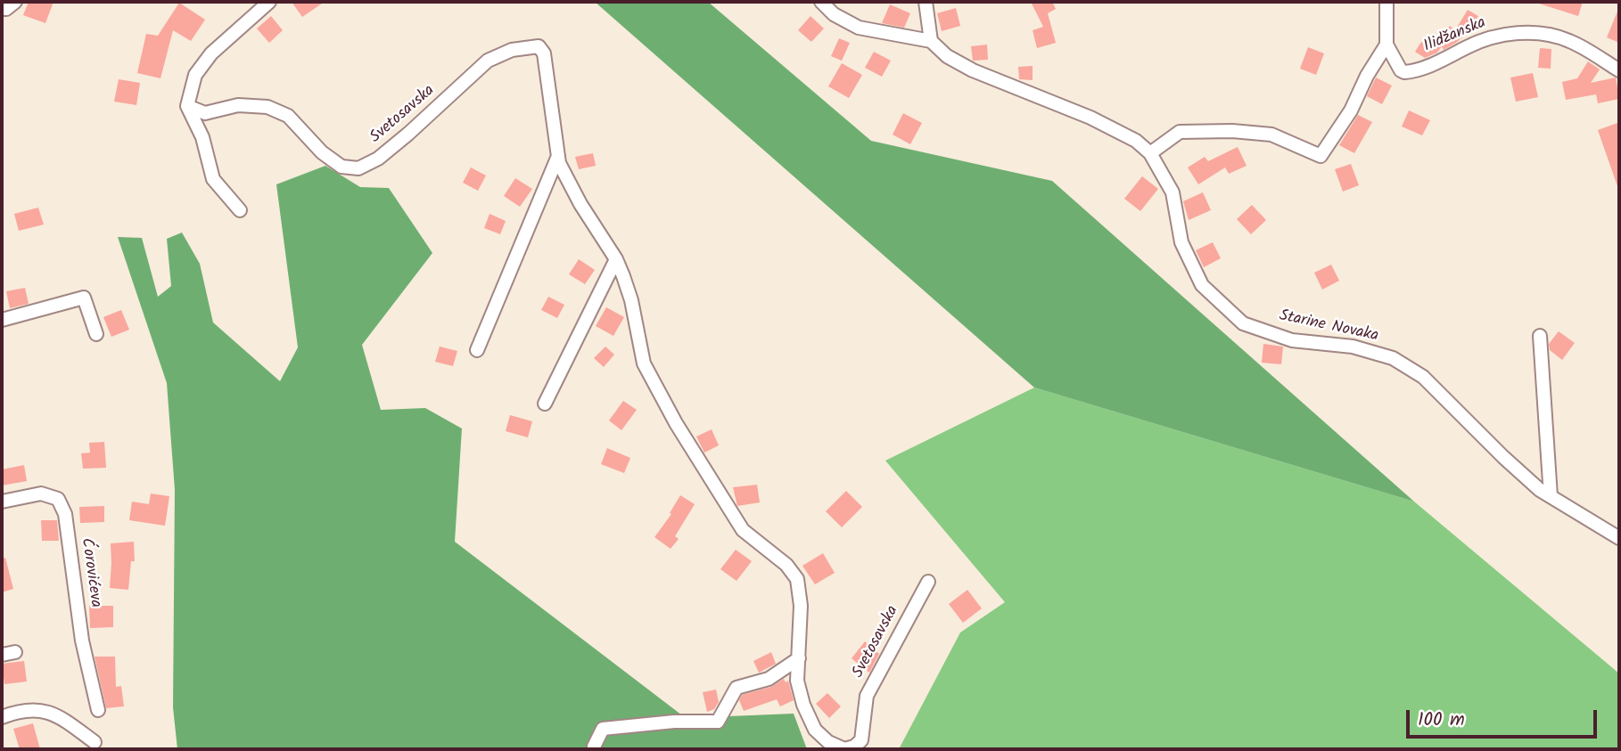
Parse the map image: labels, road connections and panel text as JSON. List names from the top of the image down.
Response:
{
  "streets": {
    "street": [
      "Ilidžanska",
      "Svetosavska",
      "Starine Novaka",
      "Ćorovićeva"
    ]
  },
  "scale_bar": "100 m"
}
